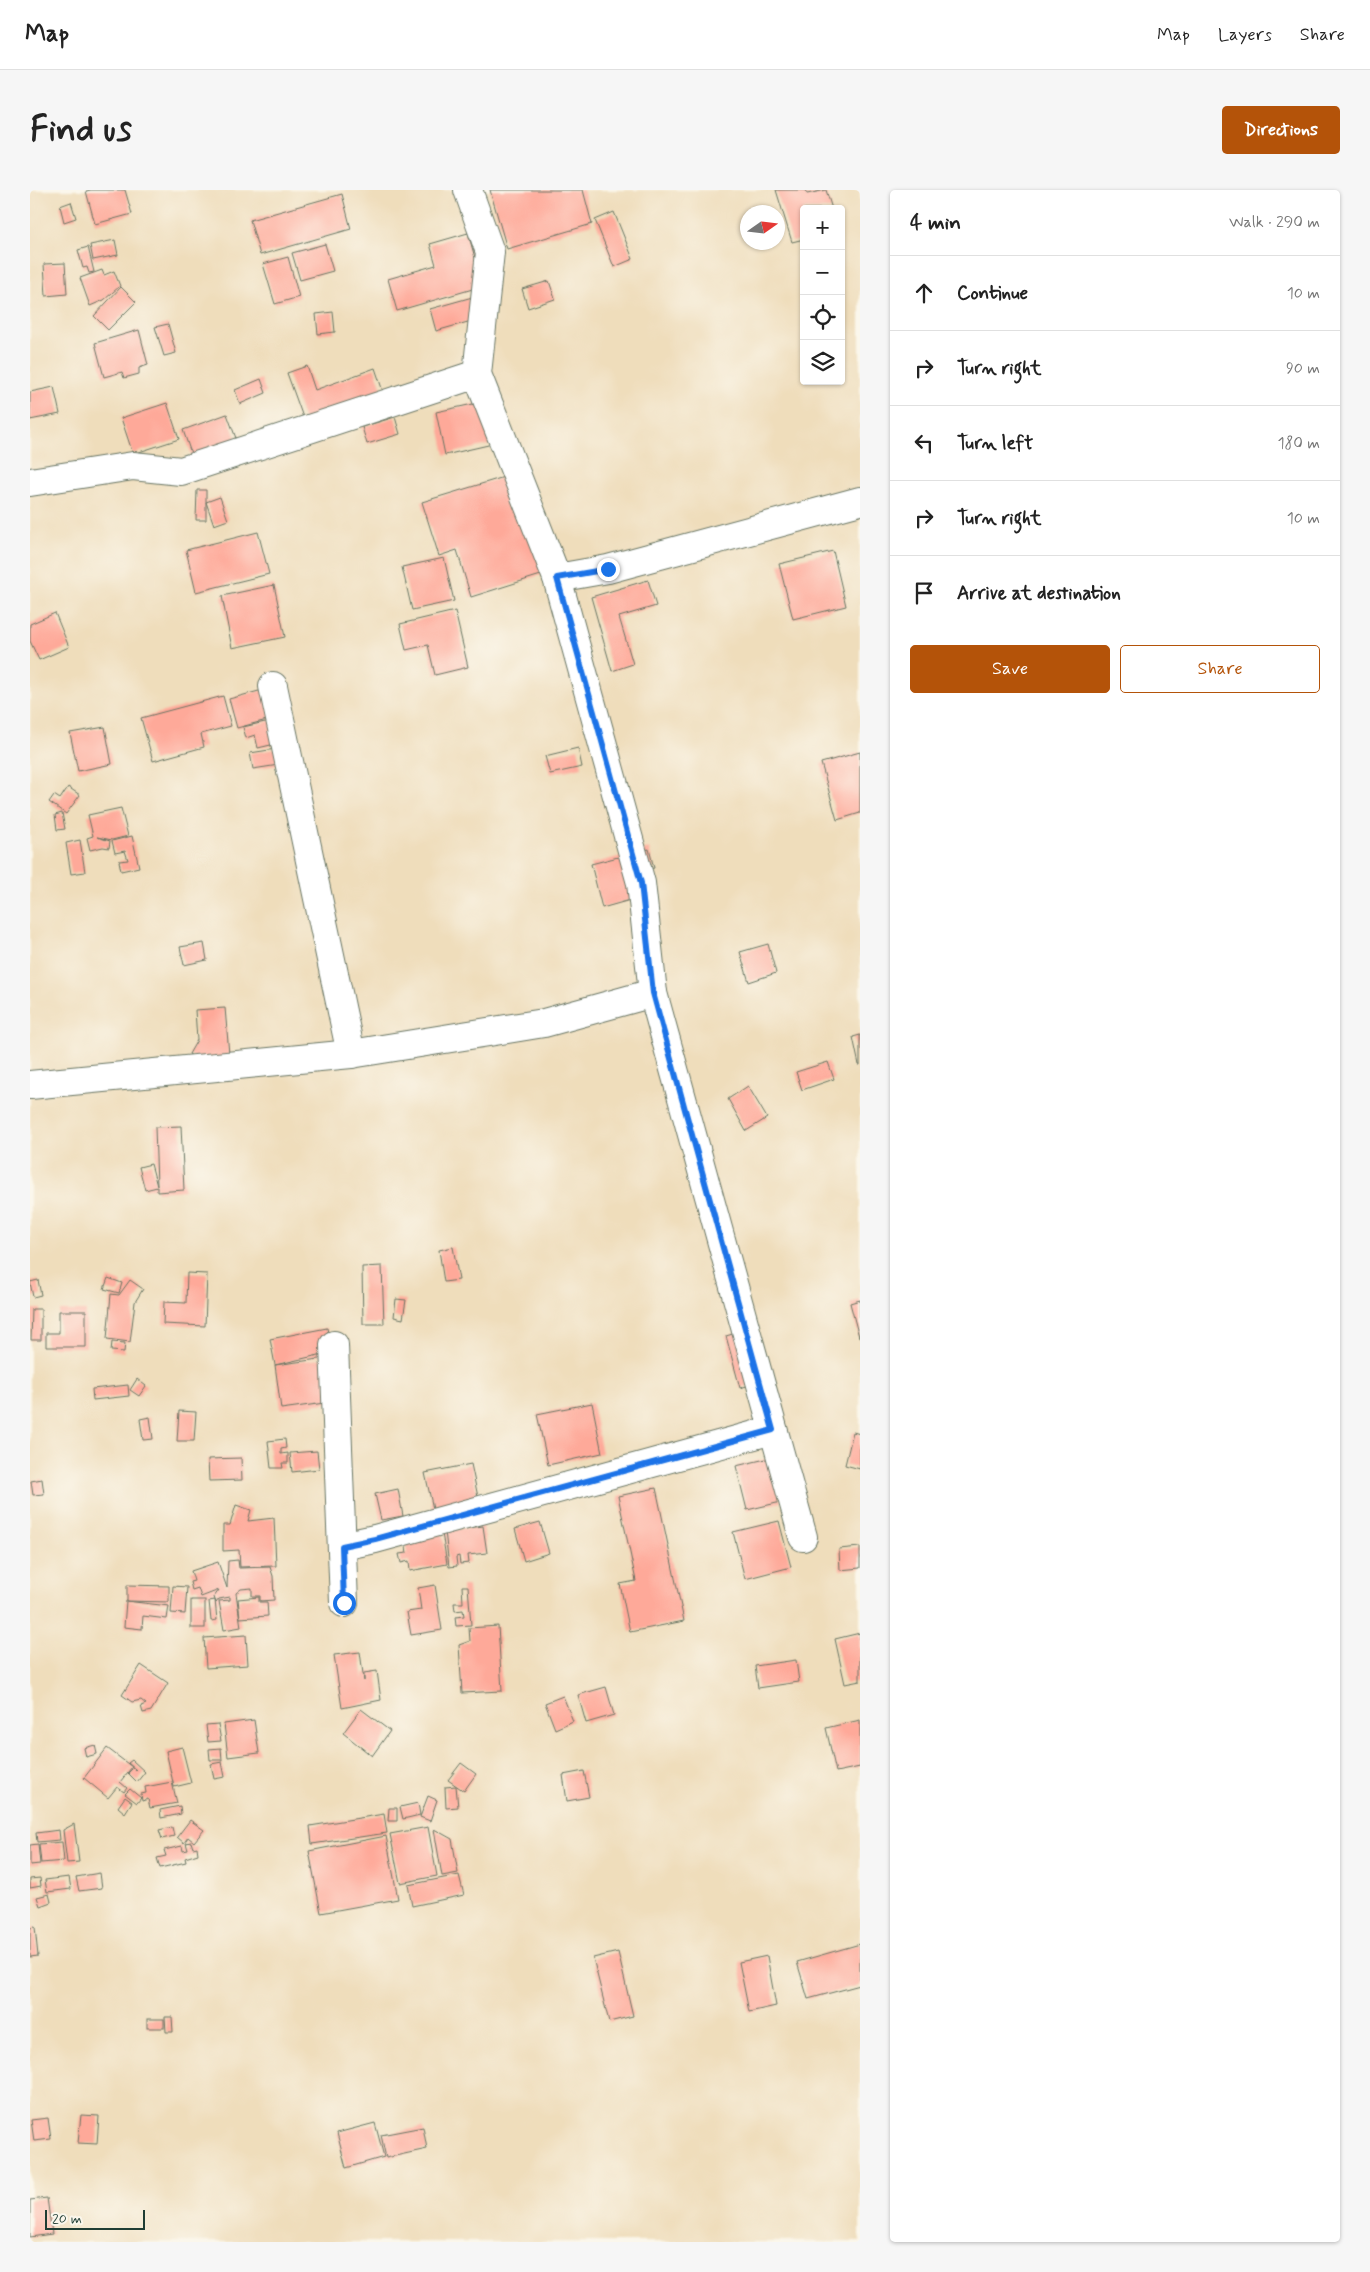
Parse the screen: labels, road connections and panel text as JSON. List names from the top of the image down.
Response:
{
  "scale_bar": "20 m",
  "north": "right",
  "page": {
    "header": "Map",
    "nav": ["Map", "Layers", "Share"],
    "buttons": [
      "Directions",
      ["Save", "Share"]
    ],
    "title": "Find us",
    "heading": ["4 min", "Walk · 290 m"],
    "map_buttons": ["+", "−"],
    "list": [
      ["Continue", "10 m"],
      ["Turn right", "90 m"],
      ["Turn left", "180 m"],
      ["Turn right", "10 m"],
      "Arrive at destination"
    ],
    "scale": "20 m"
  }
}
